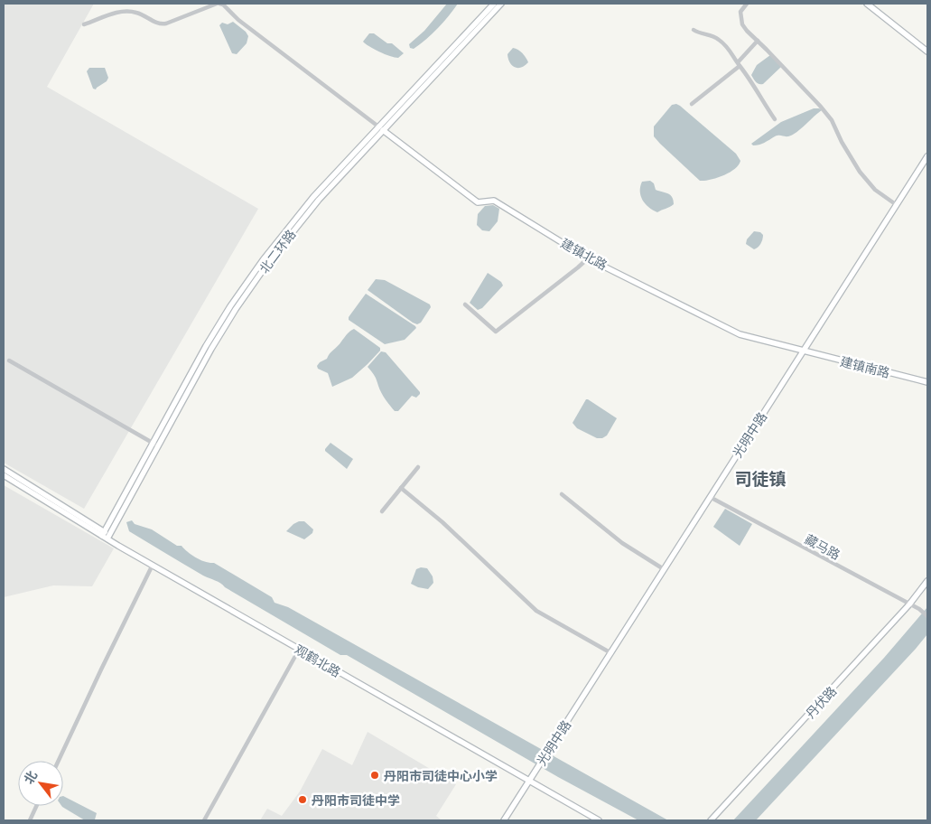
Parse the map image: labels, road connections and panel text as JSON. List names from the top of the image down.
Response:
{
  "streets": {
    "street": [
      "北二环路",
      "建镇北路",
      "建镇南路",
      "光明中路",
      "藏马路",
      "观鹤北路",
      "丹伏路"
    ]
  },
  "crossings": [
    ["北二环路", "建镇北路"],
    ["北二环路", "观鹤北路"],
    ["建镇北路", "建镇南路"],
    ["建镇北路", "光明中路"],
    ["建镇南路", "光明中路"],
    ["光明中路", "藏马路"],
    ["光明中路", "观鹤北路"],
    ["藏马路", "丹伏路"]
  ],
  "districts": ["司徒镇"],
  "places": ["丹阳市司徒中心小学", "丹阳市司徒中学"],
  "north": "top left"
}
